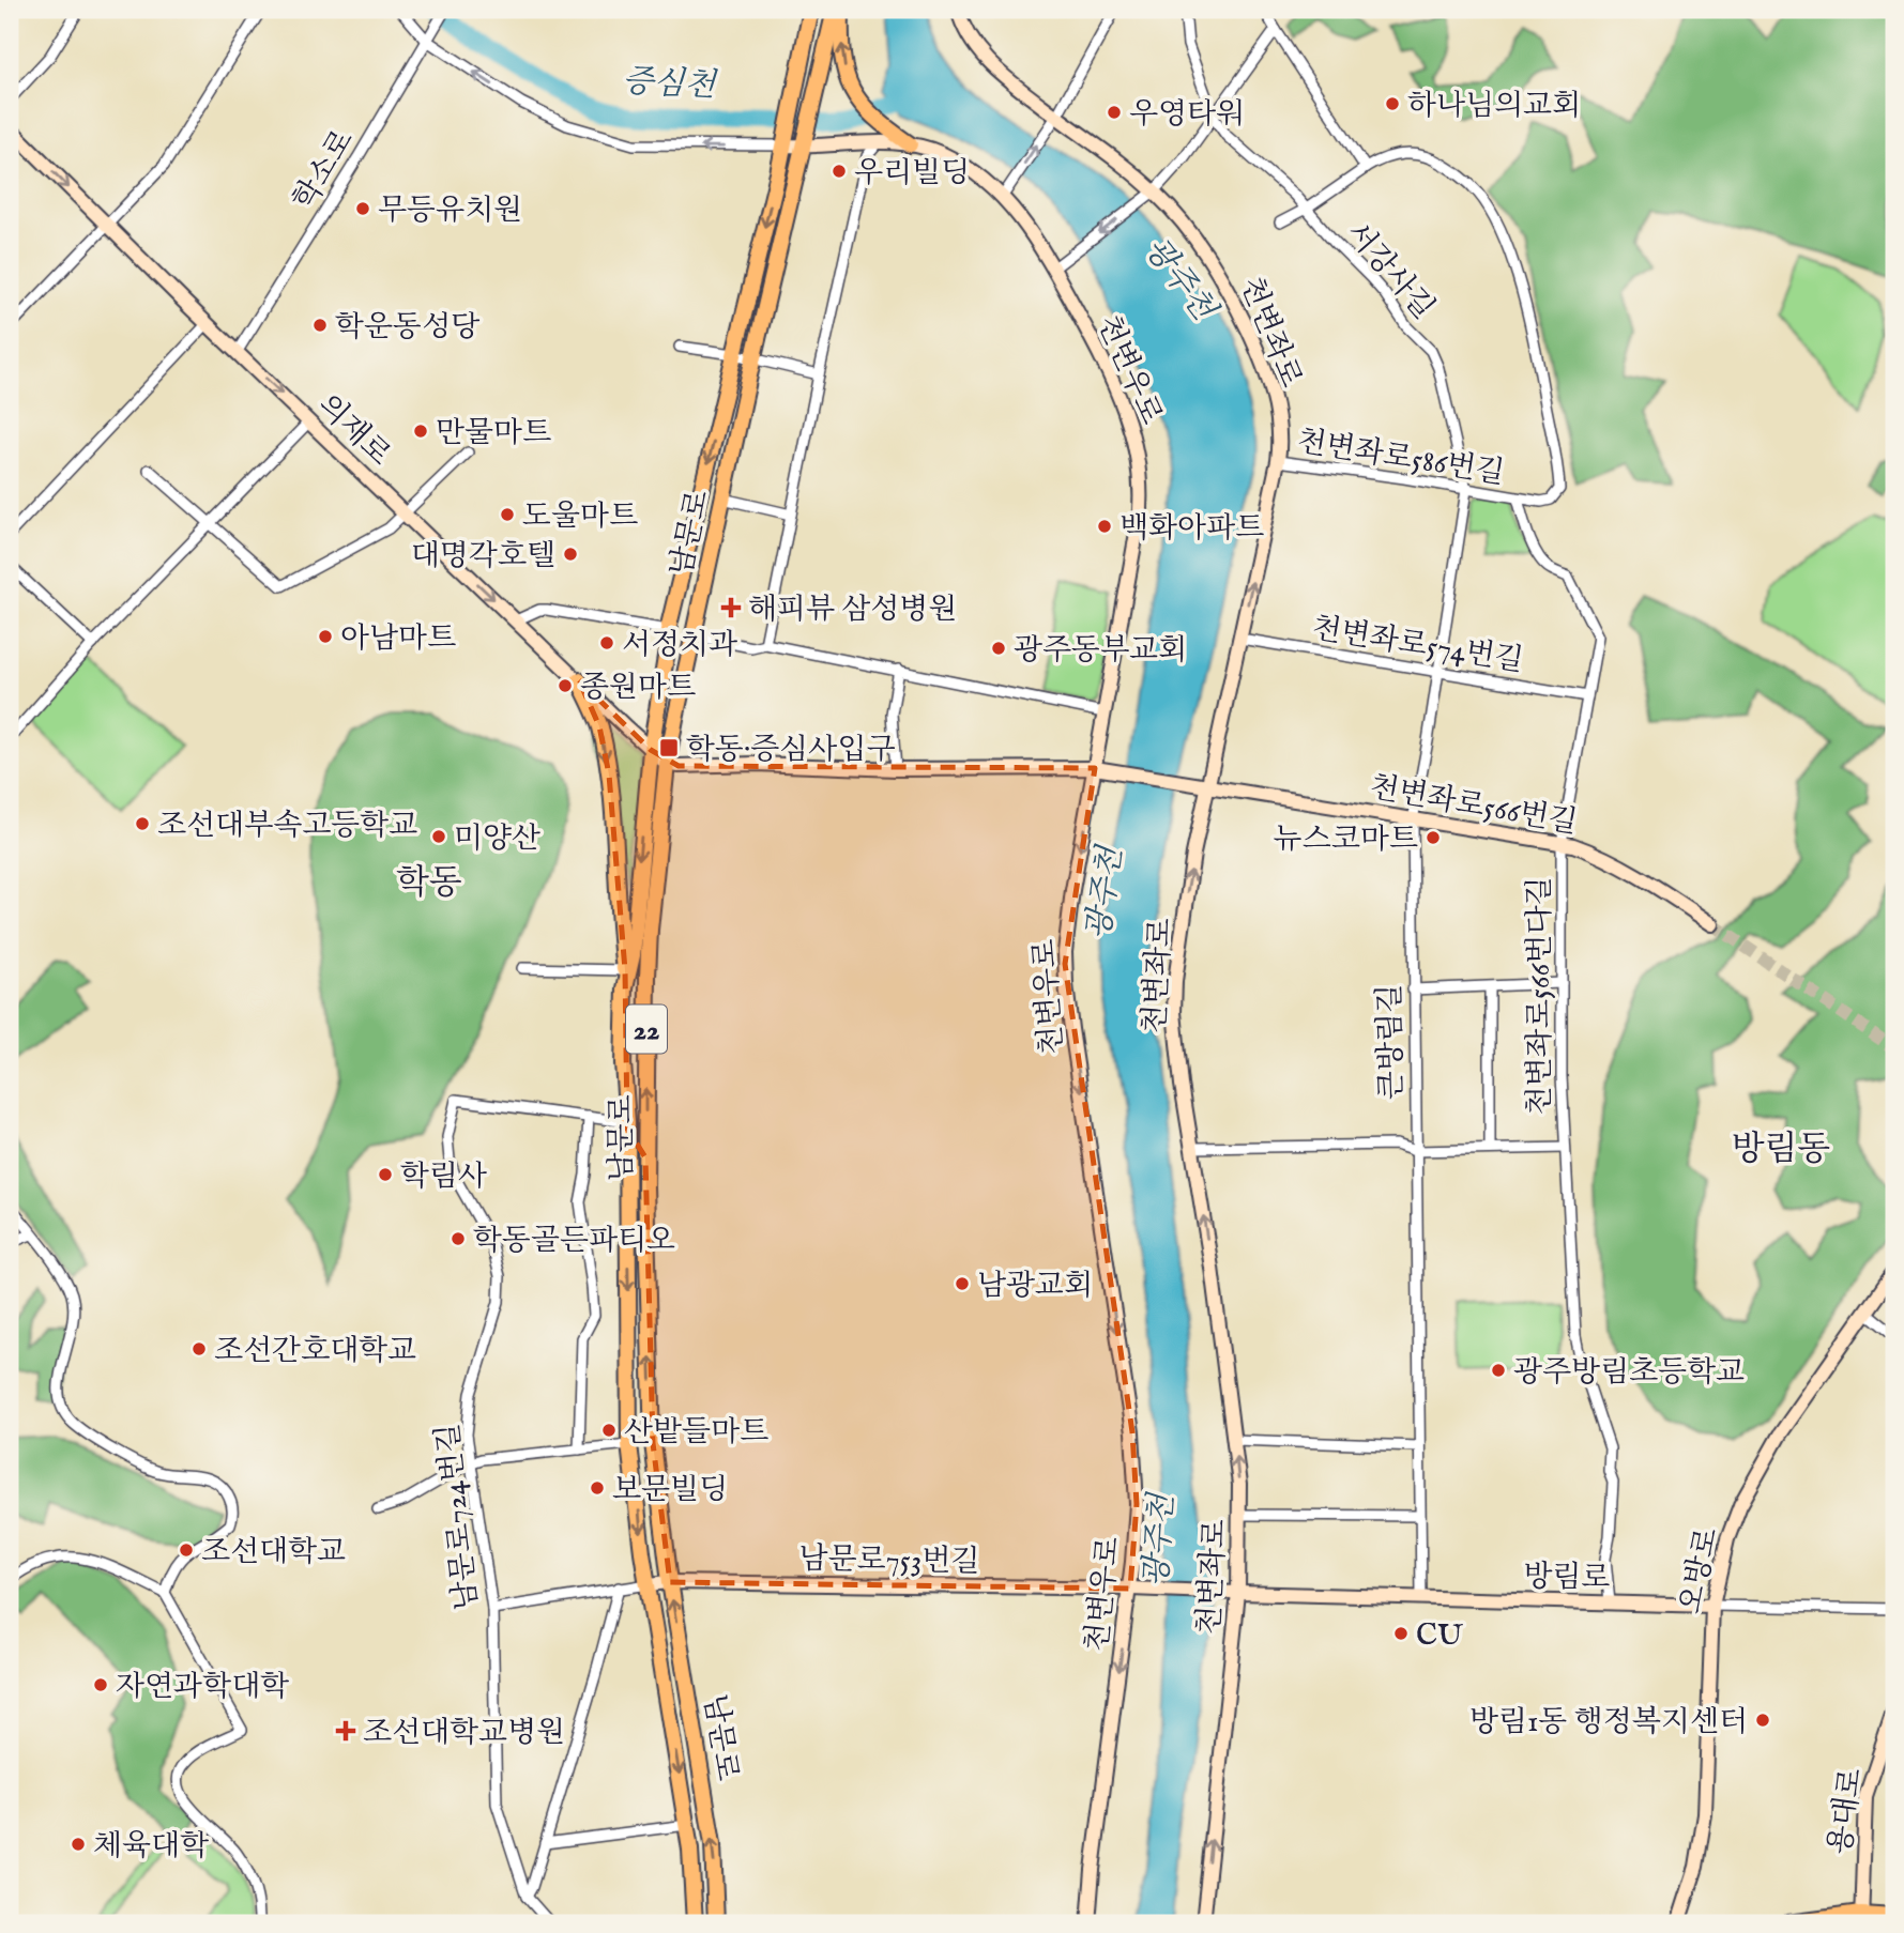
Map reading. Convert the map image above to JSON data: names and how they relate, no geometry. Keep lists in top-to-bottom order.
{
  "streets": {
    "main road": ["남문로", "22"],
    "street": [
      "학소로",
      "서강사길",
      "천변좌로",
      "천변우로",
      "의재로",
      "천변좌로586번길",
      "천변좌로574번길",
      "천변좌로566번길",
      "천변좌로566번다길",
      "큰방림길",
      "남문로724번길",
      "남문로753번길",
      "오방로",
      "방림로",
      "용대로"
    ]
  },
  "crossings": [
    ["학소로", "의재로"],
    ["서강사길", "천변좌로586번길"],
    ["서강사길", "큰방림길"],
    ["천변좌로", "천변좌로586번길"],
    ["천변좌로", "천변좌로574번길"],
    ["천변좌로", "천변좌로566번길"],
    ["천변좌로", "남문로753번길"],
    ["천변좌로", "방림로"],
    ["천변우로", "남문로"],
    ["천변우로", "천변좌로566번길"],
    ["천변우로", "22"],
    ["천변우로", "남문로753번길"],
    ["의재로", "남문로"],
    ["의재로", "천변좌로566번길"],
    ["천변좌로586번길", "천변좌로566번다길"],
    ["천변좌로586번길", "큰방림길"],
    ["남문로", "천변좌로566번길"],
    ["남문로", "22"],
    ["남문로", "남문로724번길"],
    ["남문로", "남문로753번길"],
    ["천변좌로574번길", "천변좌로566번다길"],
    ["천변좌로574번길", "큰방림길"],
    ["천변좌로566번길", "천변좌로566번다길"],
    ["천변좌로566번길", "큰방림길"],
    ["천변좌로566번다길", "방림로"],
    ["큰방림길", "방림로"],
    ["남문로753번길", "방림로"],
    ["오방로", "방림로"]
  ],
  "one_way": ["천변좌로", "천변우로", "의재로"],
  "districts": ["학동", "방림동"],
  "water": ["증심천", "광주천"],
  "places": {
    "other": [
      "하나님의교회",
      "우영타워",
      "우리빌딩",
      "무등유치원",
      "학운동성당",
      "만물마트",
      "도울마트",
      "백화아파트",
      "대명각호텔",
      "아남마트",
      "서정치과",
      "광주동부교회",
      "종원마트",
      "조선대부속고등학교",
      "미양산",
      "뉴스코마트",
      "학림사",
      "학동골든파티오",
      "남광교회",
      "조선간호대학교",
      "광주방림초등학교",
      "산밭들마트",
      "보문빌딩",
      "조선대학교",
      "CU",
      "자연과학대학",
      "방림1동 행정복지센터",
      "체육대학"
    ],
    "health": ["해피뷰 삼성병원", "조선대학교병원"],
    "transit": ["학동·증심사입구"]
  }
}
